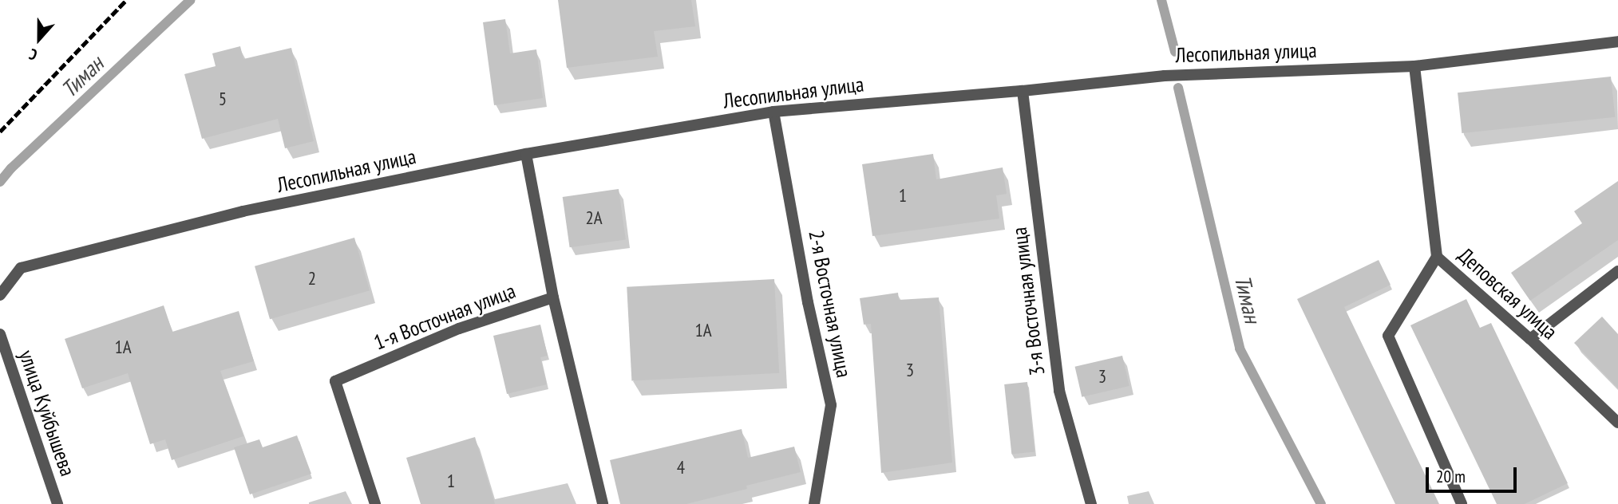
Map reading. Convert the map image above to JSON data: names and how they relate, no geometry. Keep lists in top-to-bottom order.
{
  "streets": {
    "street": [
      "Лесопильная улица",
      "Деповская улица",
      "3-я Восточная улица",
      "2-я Восточная улица",
      "1-я Восточная улица",
      "улица Куйбышева"
    ]
  },
  "crossings": [
    ["Лесопильная улица", "Деповская улица"],
    ["Лесопильная улица", "3-я Восточная улица"],
    ["Лесопильная улица", "2-я Восточная улица"]
  ],
  "water": ["Тиман"],
  "house_numbers": [
    "5",
    "1",
    "2А",
    "2",
    "1А",
    "1А",
    "3",
    "3",
    "4",
    "1"
  ],
  "scale_bar": "20 m",
  "north": "bottom"
}
